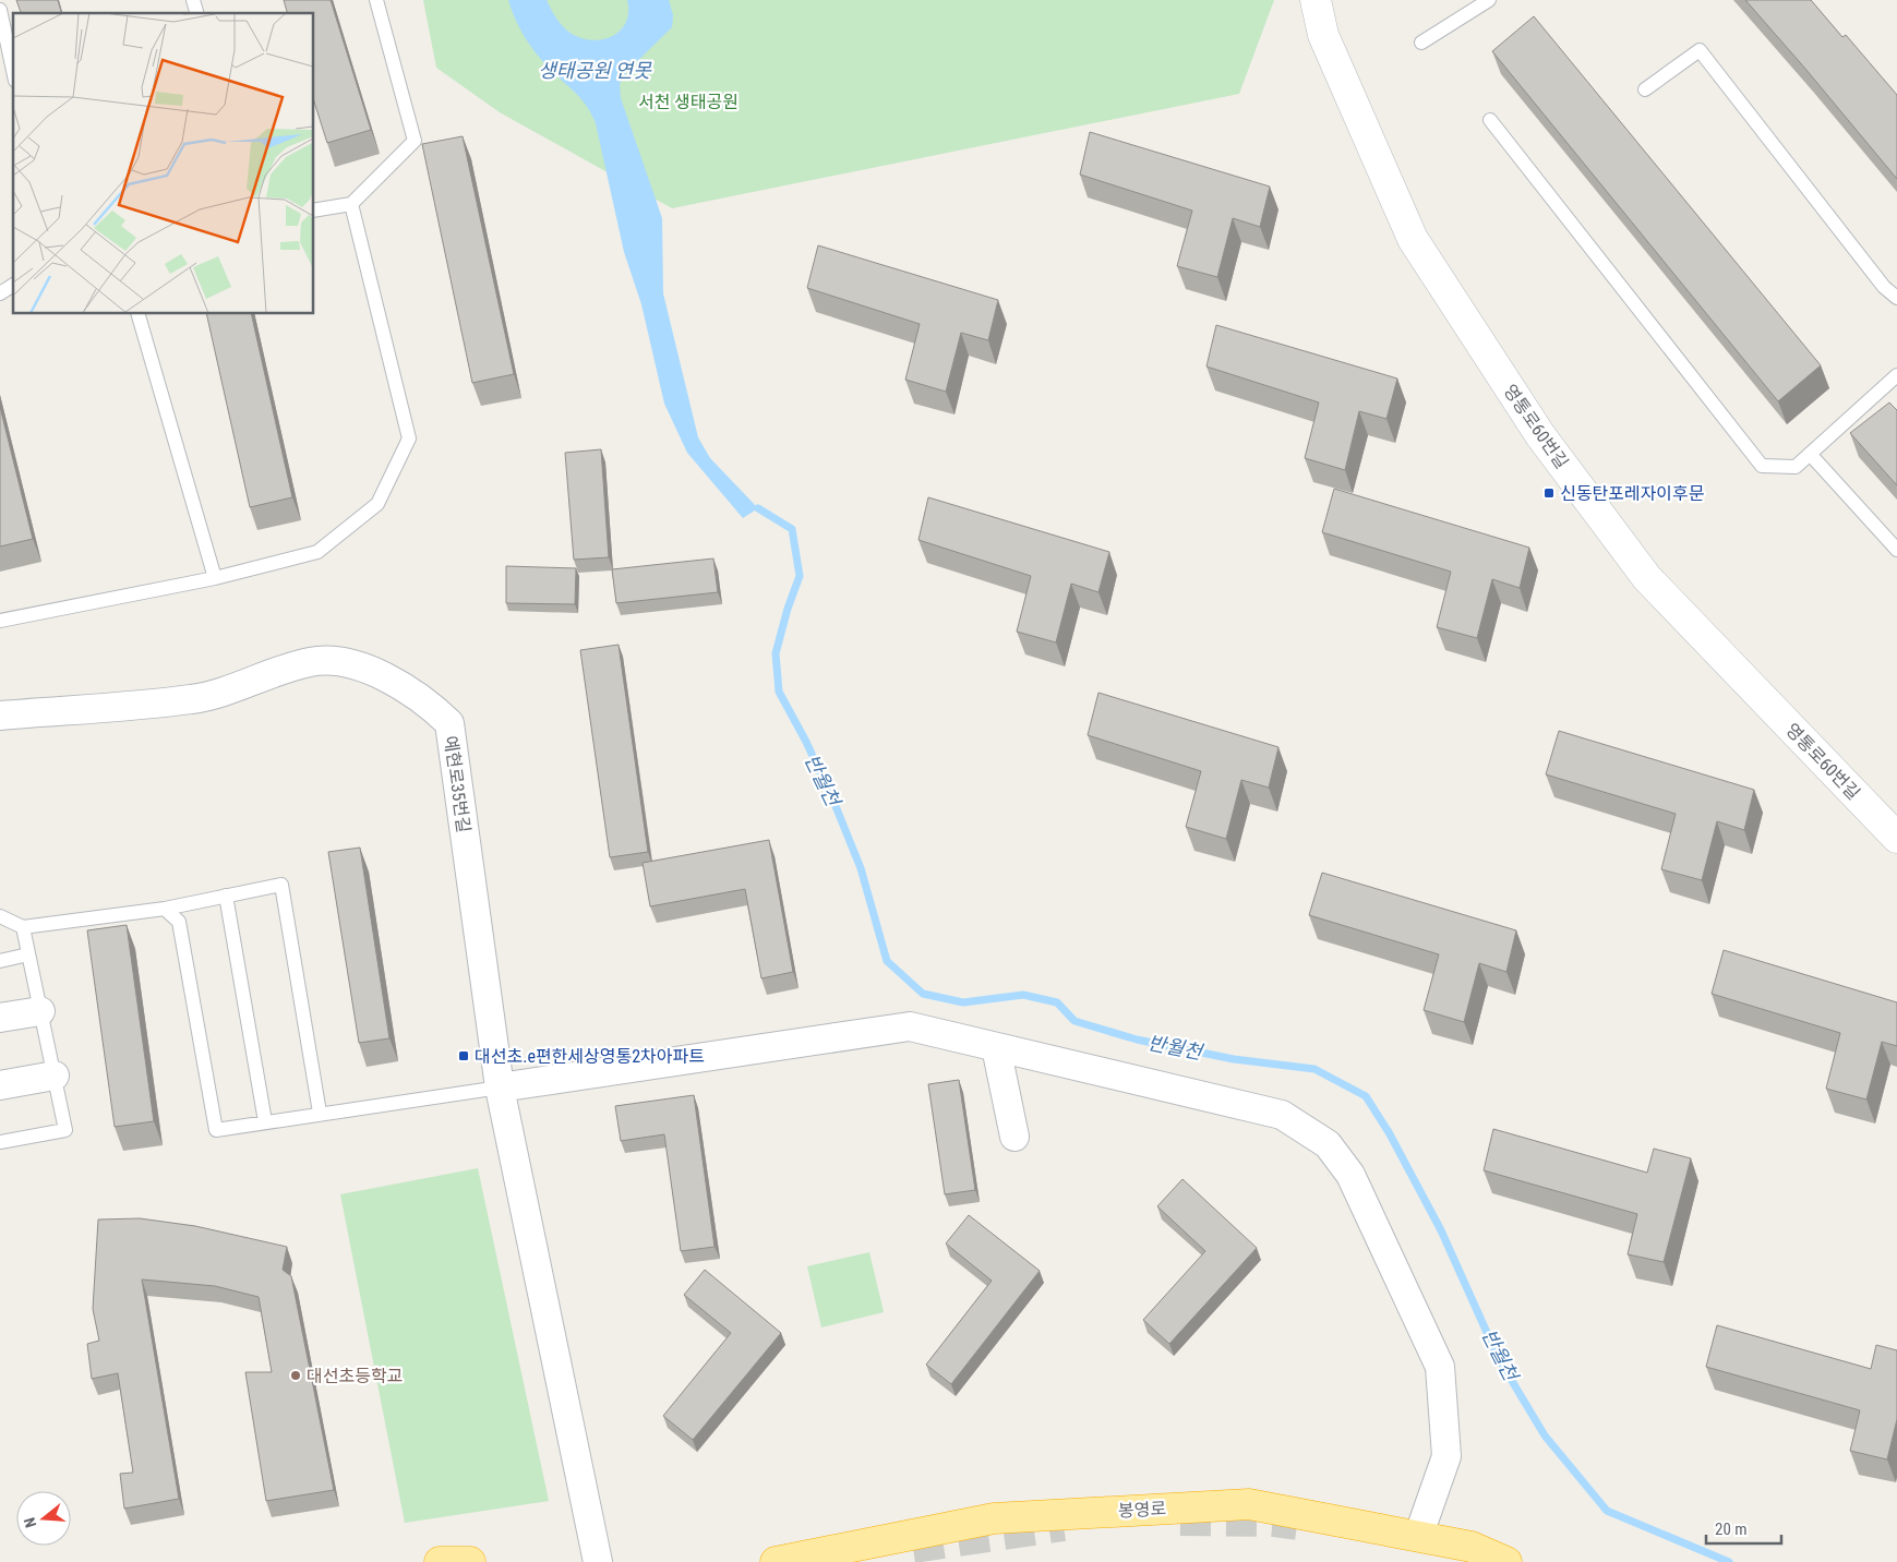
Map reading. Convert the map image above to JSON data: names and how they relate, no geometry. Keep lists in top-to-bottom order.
{
  "streets": {
    "highway": ["봉영로"],
    "street": ["영통로60번길", "예현로35번길"]
  },
  "water": ["생태공원 연못", "반월천"],
  "parks": ["서천 생태공원"],
  "places": {
    "transit": ["신동탄포레자이후문", "대선초.e편한세상영통2차아파트"],
    "other": ["대선초등학교"]
  },
  "scale_bar": "20 m",
  "north": "left"
}
